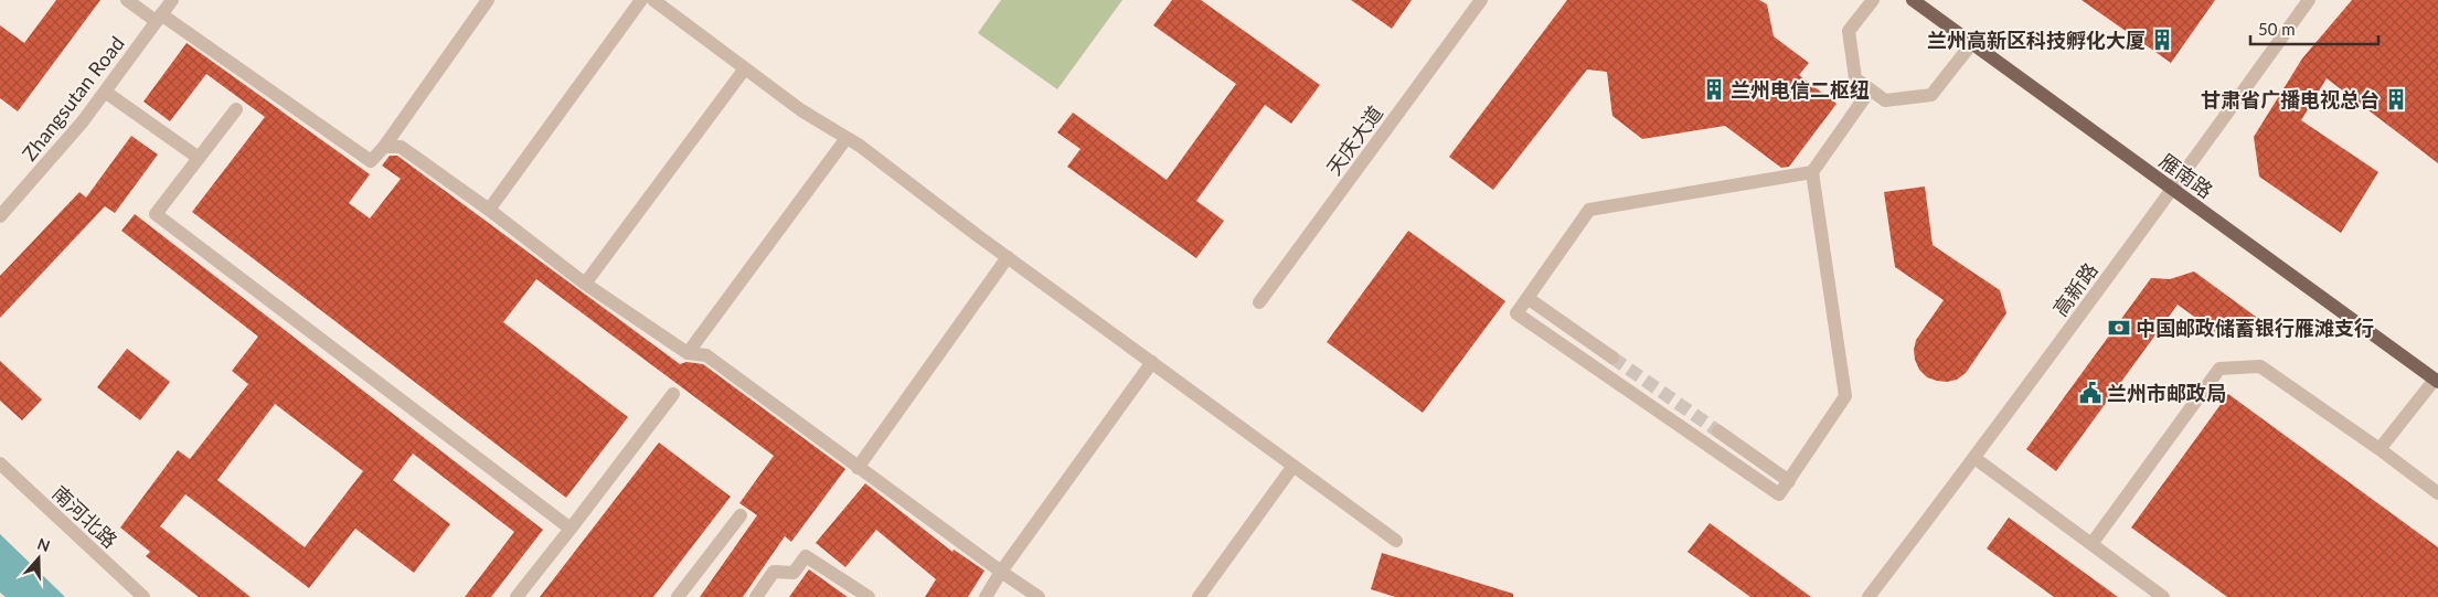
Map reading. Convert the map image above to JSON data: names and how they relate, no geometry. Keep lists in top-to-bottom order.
{
  "streets": {
    "main road": ["雁南路"],
    "street": [
      "Zhangsutan Road",
      "天庆大道",
      "高新路",
      "南河北路"
    ]
  },
  "crossings": [
    ["雁南路", "高新路"]
  ],
  "places": {
    "building": ["兰州高新区科技孵化大厦", "兰州电信二枢纽", "甘肃省广播电视总台"],
    "bank": ["中国邮政储蓄银行雁滩支行"],
    "public building": ["兰州市邮政局"]
  },
  "scale_bar": "50 m",
  "north": "top"
}
